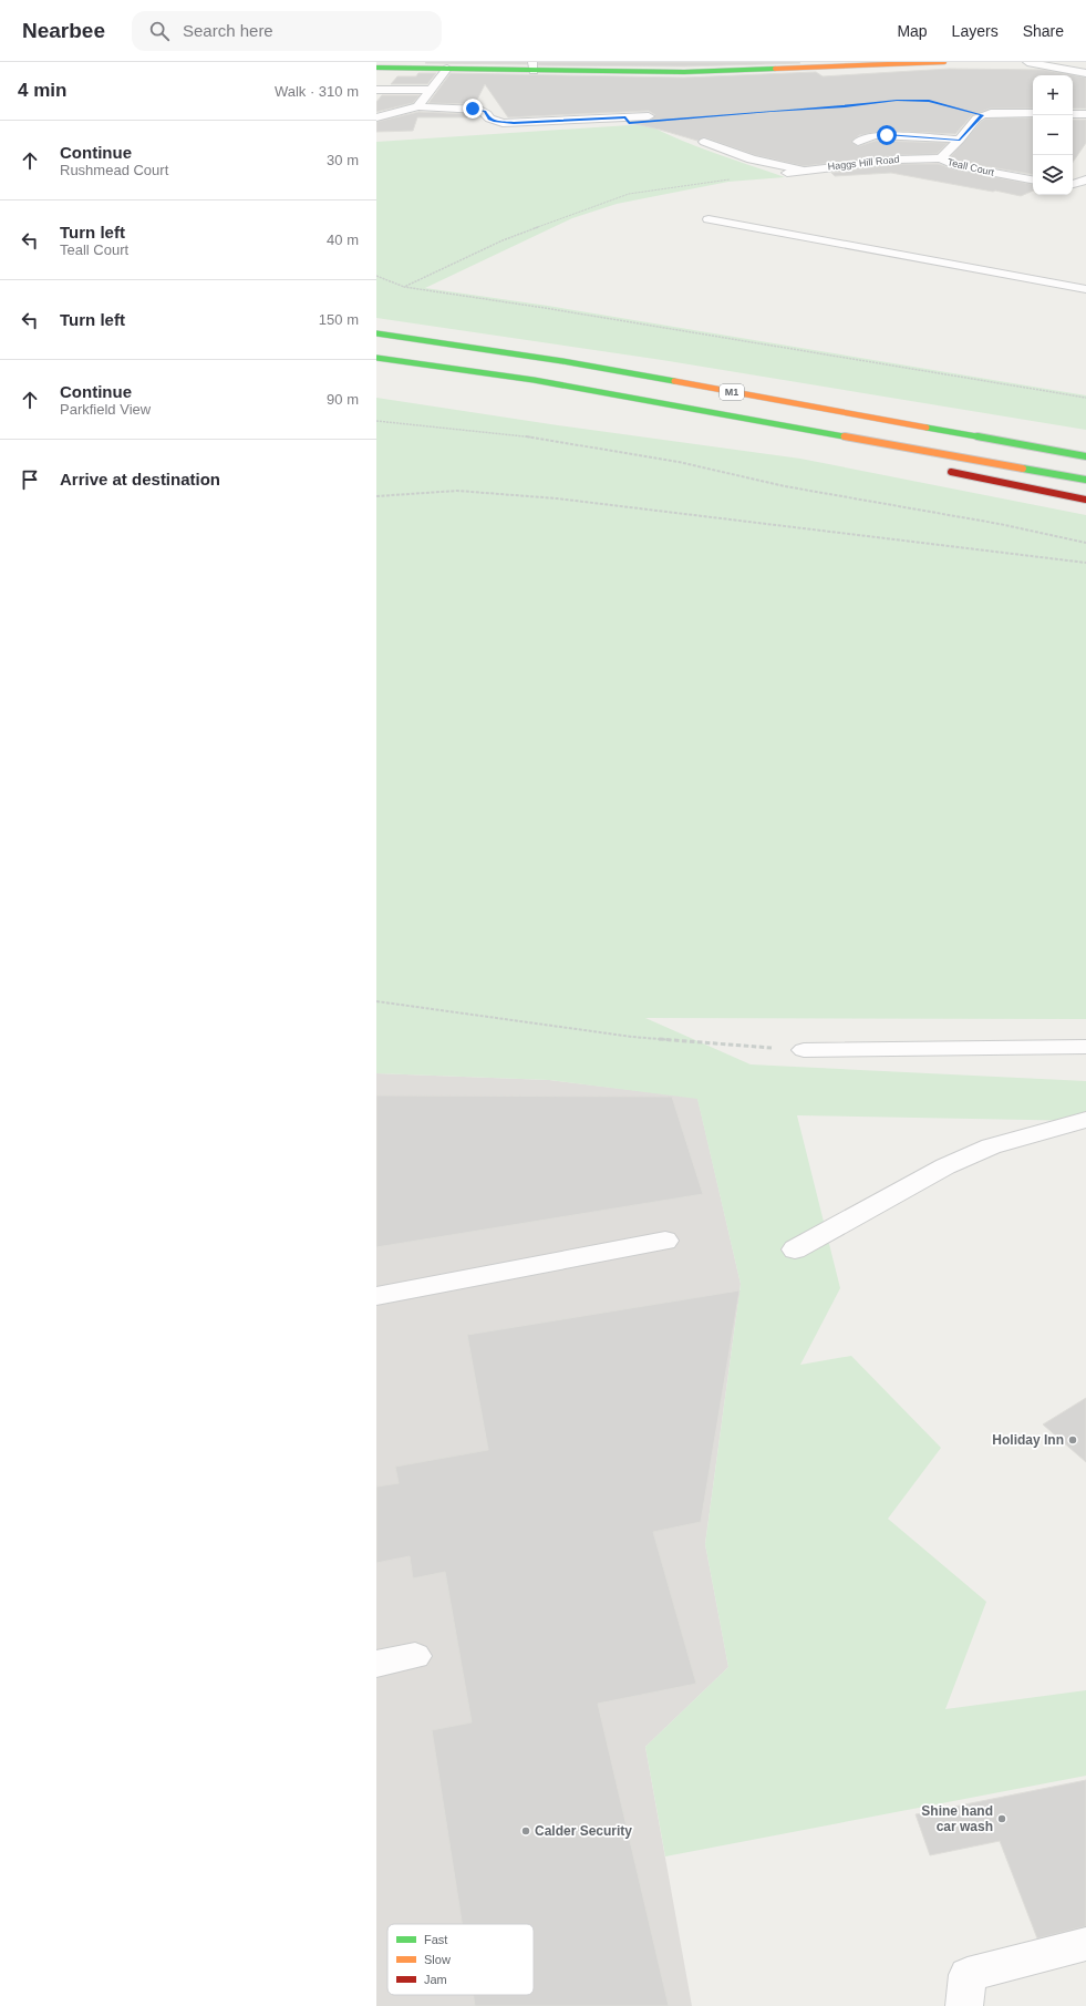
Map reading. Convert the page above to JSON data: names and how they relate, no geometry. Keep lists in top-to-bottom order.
{
  "streets": {
    "main road": ["M1"],
    "street": ["Haggs Hill Road", "Teall Court"]
  },
  "crossings": [
    ["Haggs Hill Road", "Teall Court"]
  ],
  "places": ["Holiday Inn", "Shine hand car wash", "Calder Security"],
  "legend": ["Fast", "Slow", "Jam"],
  "page": {
    "header": "Nearbee",
    "search": "Search here",
    "nav": ["Map", "Layers", "Share"],
    "heading": ["4 min", "Walk · 310 m"],
    "map_buttons": ["+", "−"],
    "list": [
      ["Continue", "Rushmead Court", "30 m"],
      ["Turn left", "Teall Court", "40 m"],
      ["Turn left", "150 m"],
      ["Continue", "Parkfield View", "90 m"],
      "Arrive at destination"
    ]
  }
}
